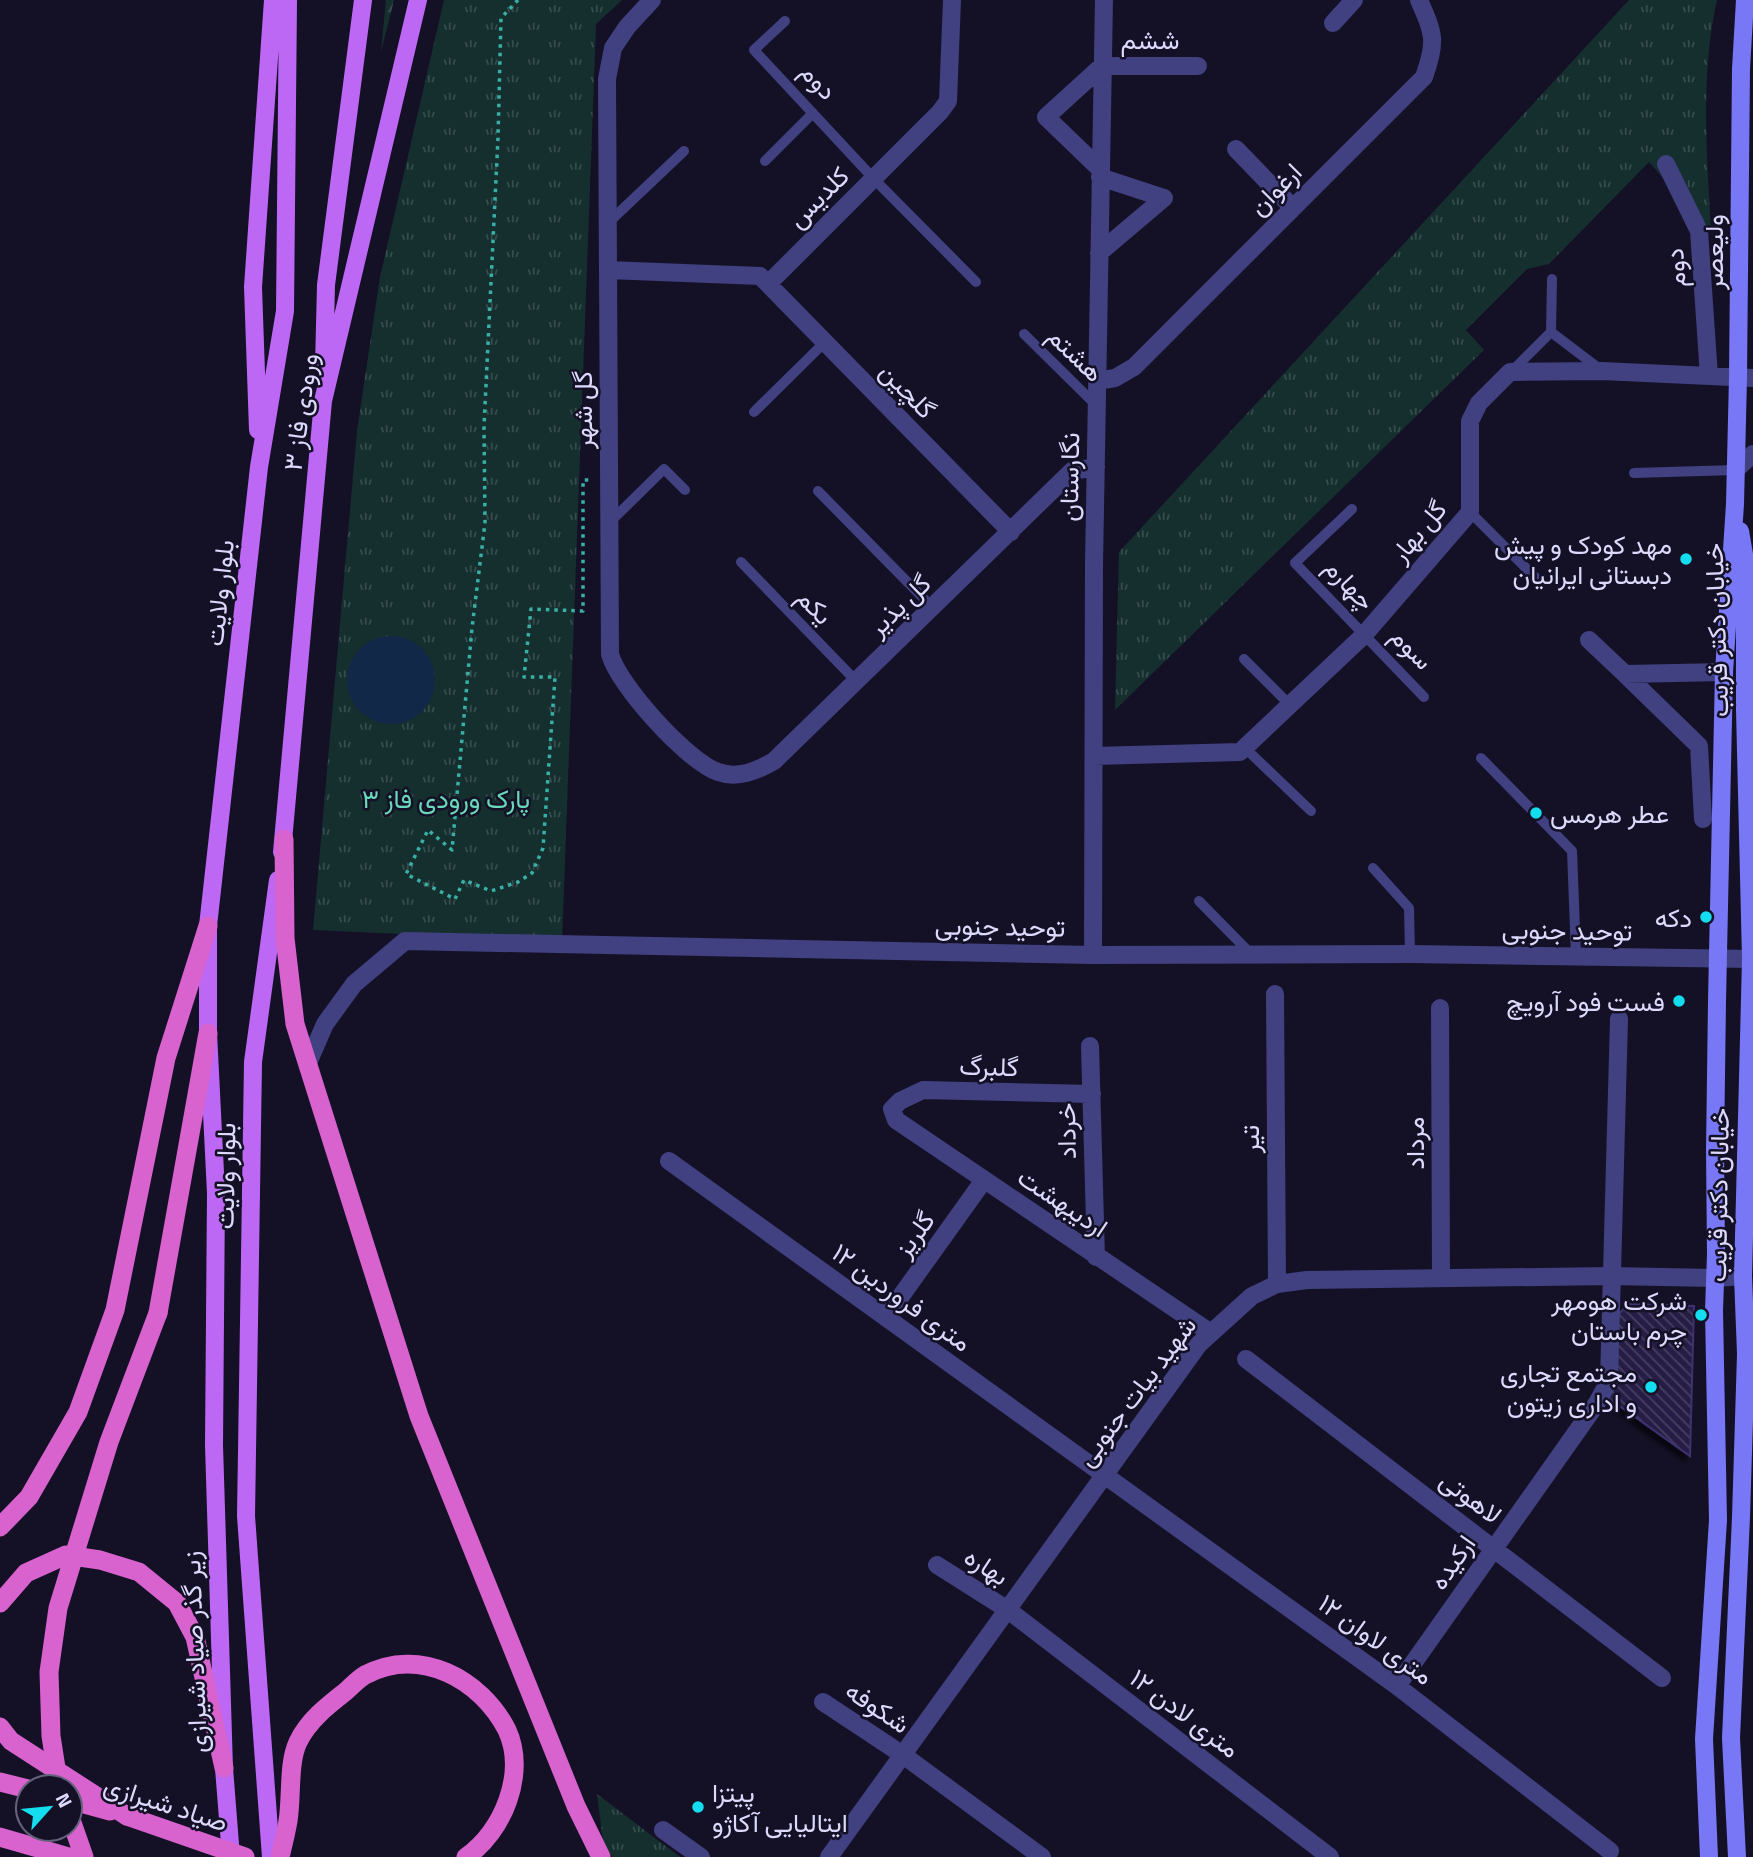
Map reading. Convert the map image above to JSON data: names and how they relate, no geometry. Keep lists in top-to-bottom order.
{
  "streets": {
    "highway": ["صیاد شیرازی"],
    "main road": [
      "ولیعصر",
      "ورودی فاز ۳",
      "بلوار ولایت",
      "خیابان دکتر قریب",
      "زیر گذر صیاد شیرازی"
    ],
    "street": [
      "ششم",
      "دوم",
      "ارغوان",
      "کلدیس",
      "گلچین",
      "گل شهر",
      "نگارستان",
      "گل بهار",
      "گل پذیر",
      "توحید جنوبی",
      "گلبرگ",
      "خرداد",
      "تیر",
      "مرداد",
      "اردیبهشت",
      "گلریز",
      "۱۲ متری فروردین",
      "شهید بیات جنوبی",
      "لاهوتی",
      "ارکیده",
      "بهاره",
      "۱۲ متری لاوان",
      "شکوفه",
      "۱۲ متری لادن"
    ],
    "lane": [
      "هشتم",
      "چهارم",
      "یکم",
      "سوم"
    ]
  },
  "crossings": [
    ["ششم", "نگارستان"],
    ["دوم", "کلدیس"],
    ["ارغوان", "نگارستان"],
    ["کلدیس", "گلچین"],
    ["ولیعصر", "خیابان دکتر قریب"],
    ["هشتم", "نگارستان"],
    ["گلچین", "گل پذیر"],
    ["گل شهر", "گل پذیر"],
    ["ورودی فاز ۳", "بلوار ولایت"],
    ["نگارستان", "گل پذیر"],
    ["نگارستان", "توحید جنوبی"],
    ["گل بهار", "چهارم"],
    ["گل بهار", "سوم"],
    ["چهارم", "سوم"],
    ["بلوار ولایت", "زیر گذر صیاد شیرازی"],
    ["گل پذیر", "یکم"],
    ["خیابان دکتر قریب", "توحید جنوبی"],
    ["خیابان دکتر قریب", "شهید بیات جنوبی"],
    ["گلبرگ", "خرداد"],
    ["گلبرگ", "اردیبهشت"],
    ["خرداد", "اردیبهشت"],
    ["تیر", "شهید بیات جنوبی"],
    ["مرداد", "شهید بیات جنوبی"],
    ["اردیبهشت", "گلریز"],
    ["اردیبهشت", "شهید بیات جنوبی"],
    ["گلریز", "۱۲ متری فروردین"],
    ["۱۲ متری فروردین", "شهید بیات جنوبی"],
    ["۱۲ متری فروردین", "۱۲ متری لاوان"],
    ["شهید بیات جنوبی", "ارکیده"],
    ["شهید بیات جنوبی", "بهاره"],
    ["شهید بیات جنوبی", "۱۲ متری لاوان"],
    ["شهید بیات جنوبی", "شکوفه"],
    ["شهید بیات جنوبی", "۱۲ متری لادن"],
    ["لاهوتی", "ارکیده"],
    ["ارکیده", "۱۲ متری لاوان"],
    ["بهاره", "۱۲ متری لادن"]
  ],
  "parks": ["پارک ورودی فاز ۳"],
  "places": [
    "مهد کودک و پیش دبستانی ایرانیان",
    "عطر هرمس",
    "دکه",
    "فست فود آرویچ",
    "شرکت هومهر چرم باستان",
    "مجتمع تجاری و اداری زیتون",
    "پیتزا ایتالیایی آکاژو"
  ],
  "north": "top right"
}
